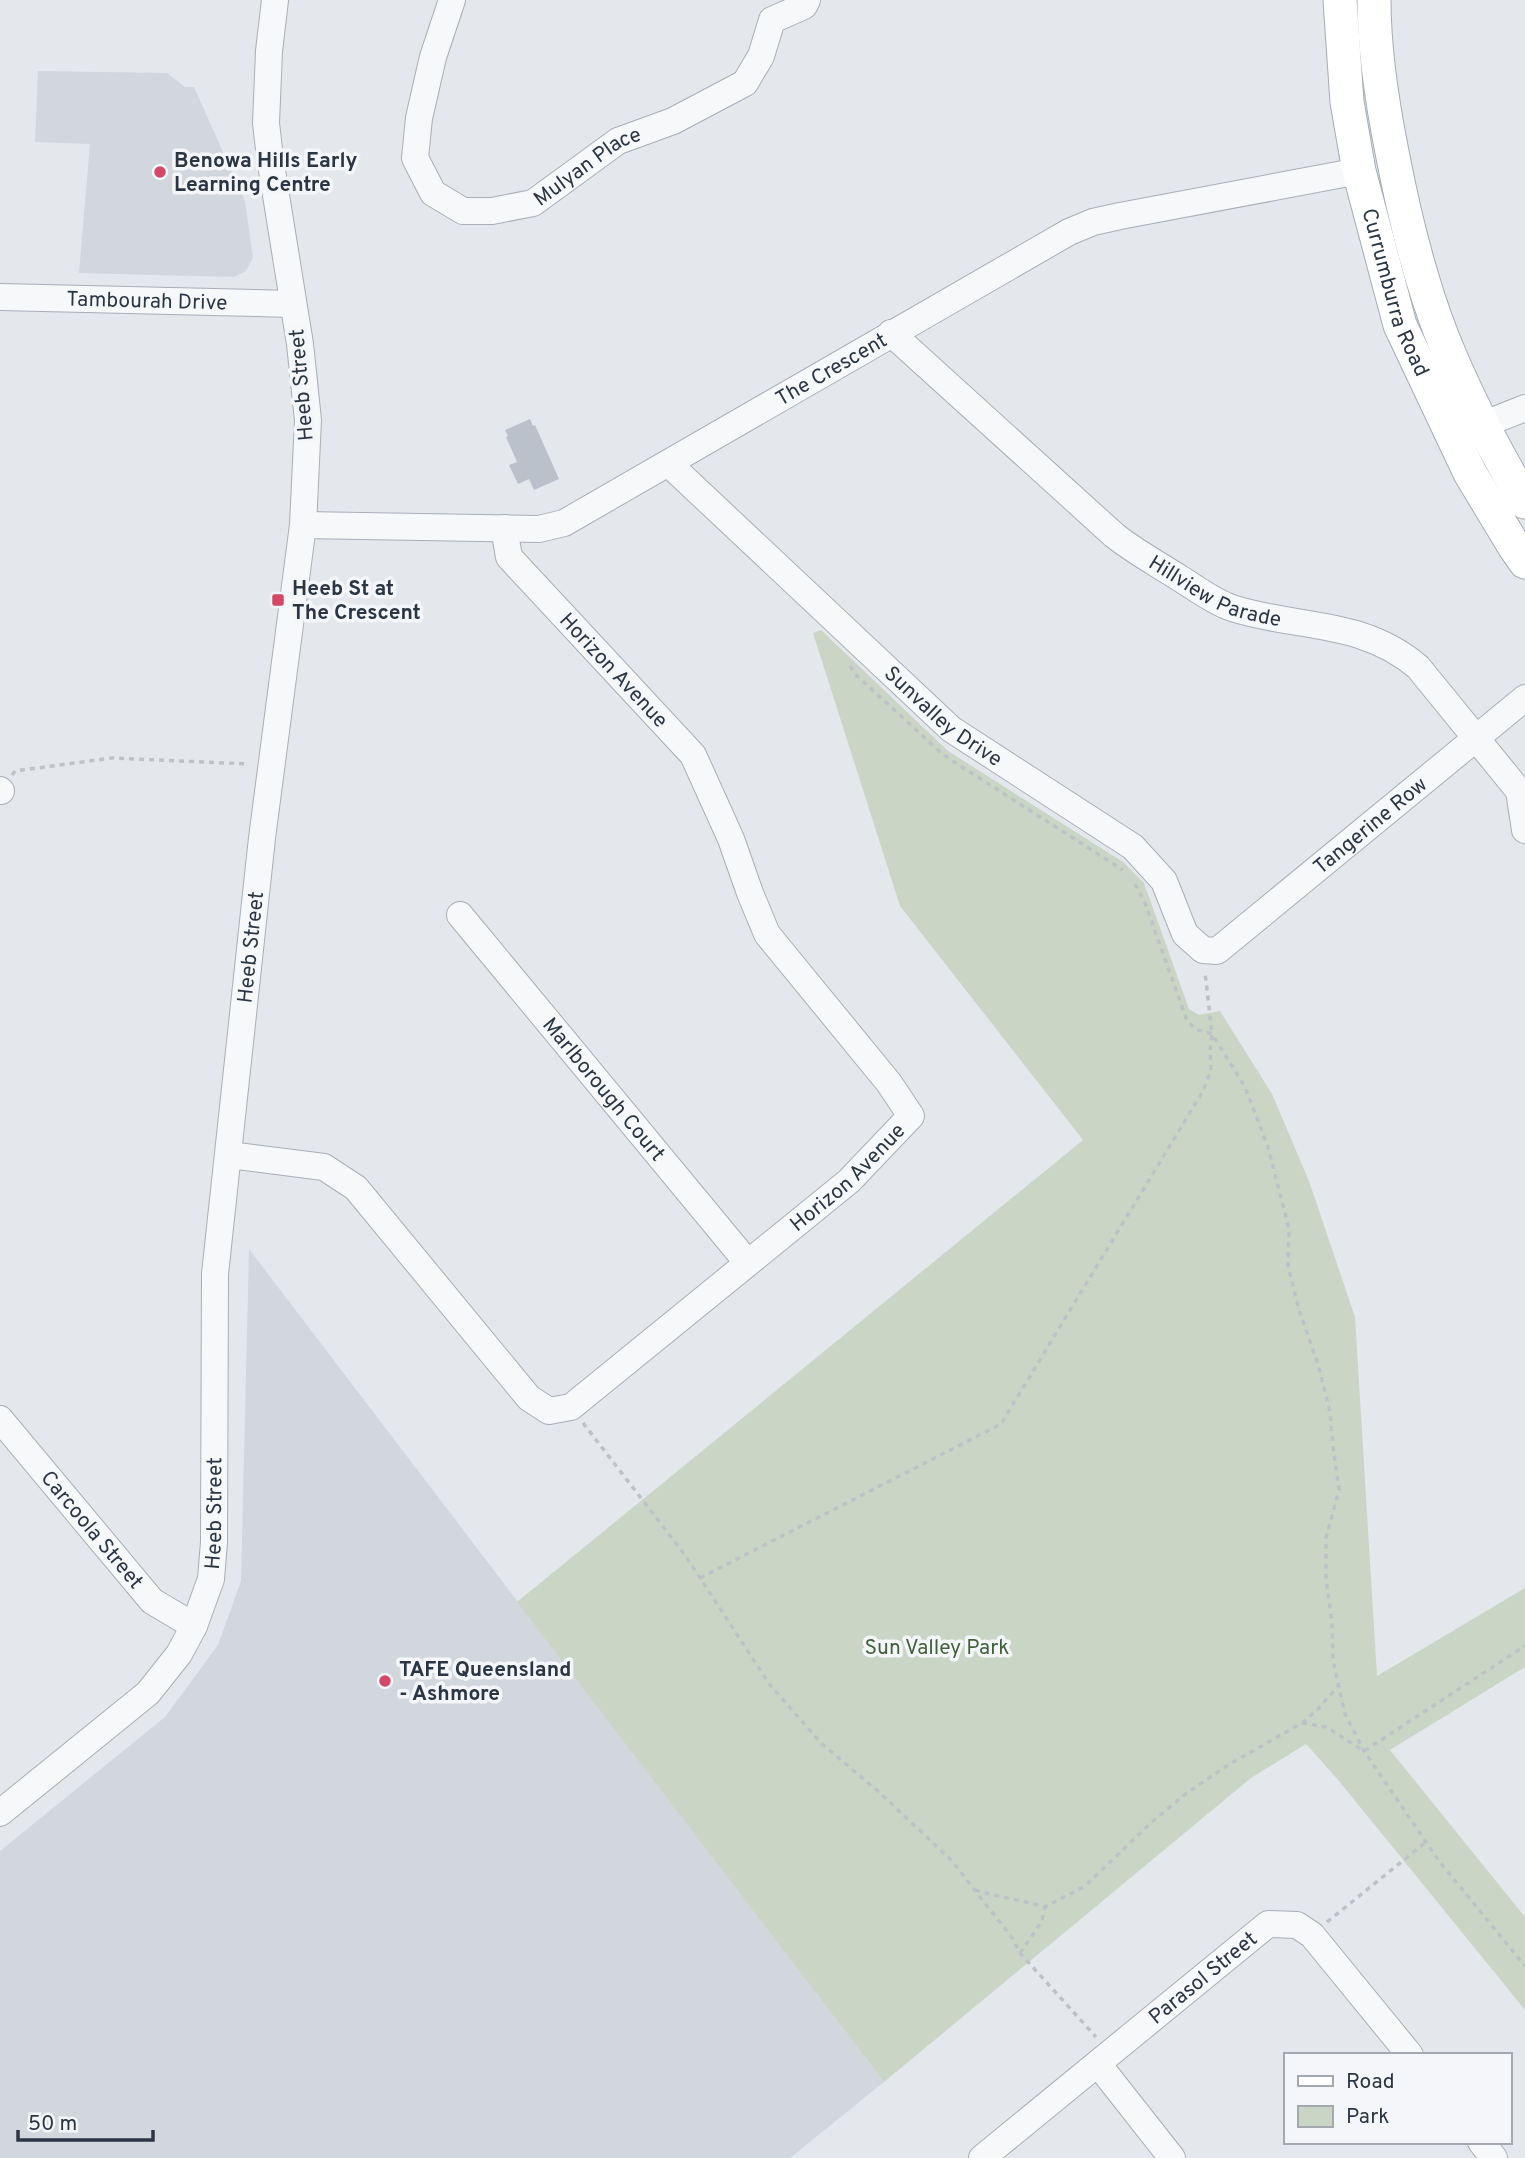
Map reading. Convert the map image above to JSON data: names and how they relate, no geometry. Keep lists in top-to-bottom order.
{
  "streets": {
    "main road": ["Currumburra Road"],
    "street": [
      "Mulyan Place",
      "Tambourah Drive",
      "The Crescent",
      "Heeb Street",
      "Hillview Parade",
      "Horizon Avenue",
      "Sunvalley Drive",
      "Tangerine Row",
      "Marlborough Court",
      "Carcoola Street",
      "Parasol Street"
    ]
  },
  "crossings": [
    ["Currumburra Road", "The Crescent"],
    ["Tambourah Drive", "Heeb Street"],
    ["The Crescent", "Heeb Street"],
    ["The Crescent", "Hillview Parade"],
    ["The Crescent", "Horizon Avenue"],
    ["The Crescent", "Sunvalley Drive"],
    ["Heeb Street", "Carcoola Street"],
    ["Hillview Parade", "Tangerine Row"],
    ["Horizon Avenue", "Marlborough Court"],
    ["Sunvalley Drive", "Tangerine Row"]
  ],
  "parks": ["Sun Valley Park"],
  "places": {
    "other": ["Benowa Hills Early Learning Centre", "TAFE Queensland - Ashmore"],
    "transit": ["Heeb St at The Crescent"]
  },
  "legend": ["Road", "Park"],
  "scale_bar": "50 m"
}
